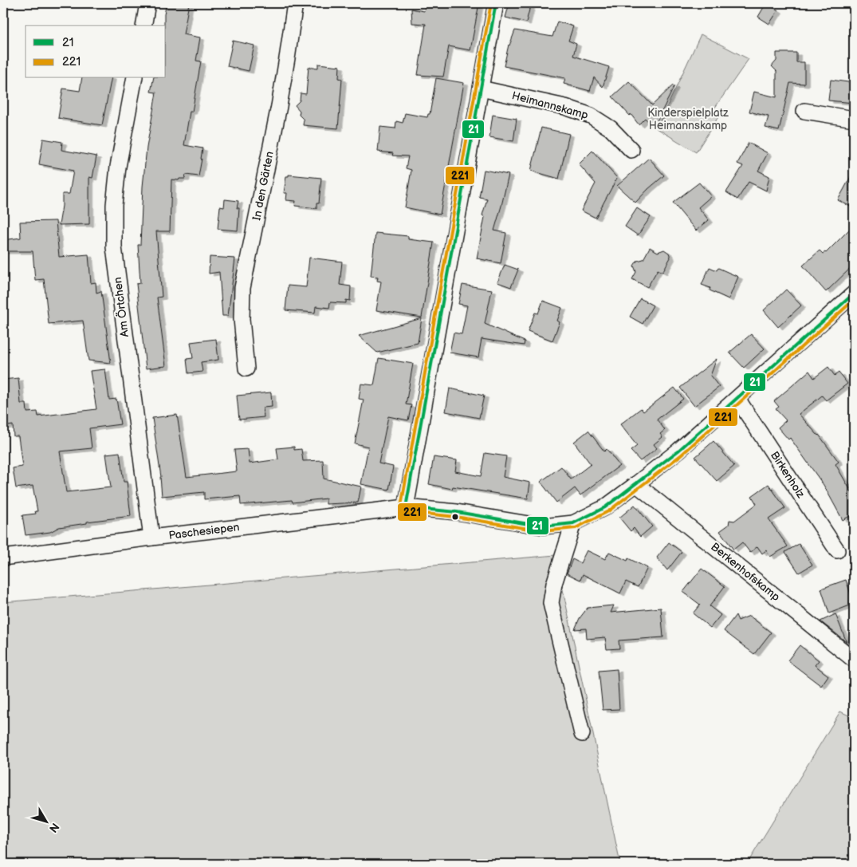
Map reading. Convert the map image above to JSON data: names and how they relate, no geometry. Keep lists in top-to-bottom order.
{
  "streets": {
    "street": [
      "Heimannskamp",
      "In den Gärten",
      "Am Örtchen",
      "Birkenholz",
      "Paschesiepen",
      "Berkenhofskamp"
    ]
  },
  "crossings": [
    ["Am Örtchen", "Paschesiepen"]
  ],
  "parks": ["Kinderspielplatz Heimannskamp"],
  "lines": ["transit line 21", "transit line 221"],
  "legend": ["21", "221"],
  "north": "bottom right"
}
